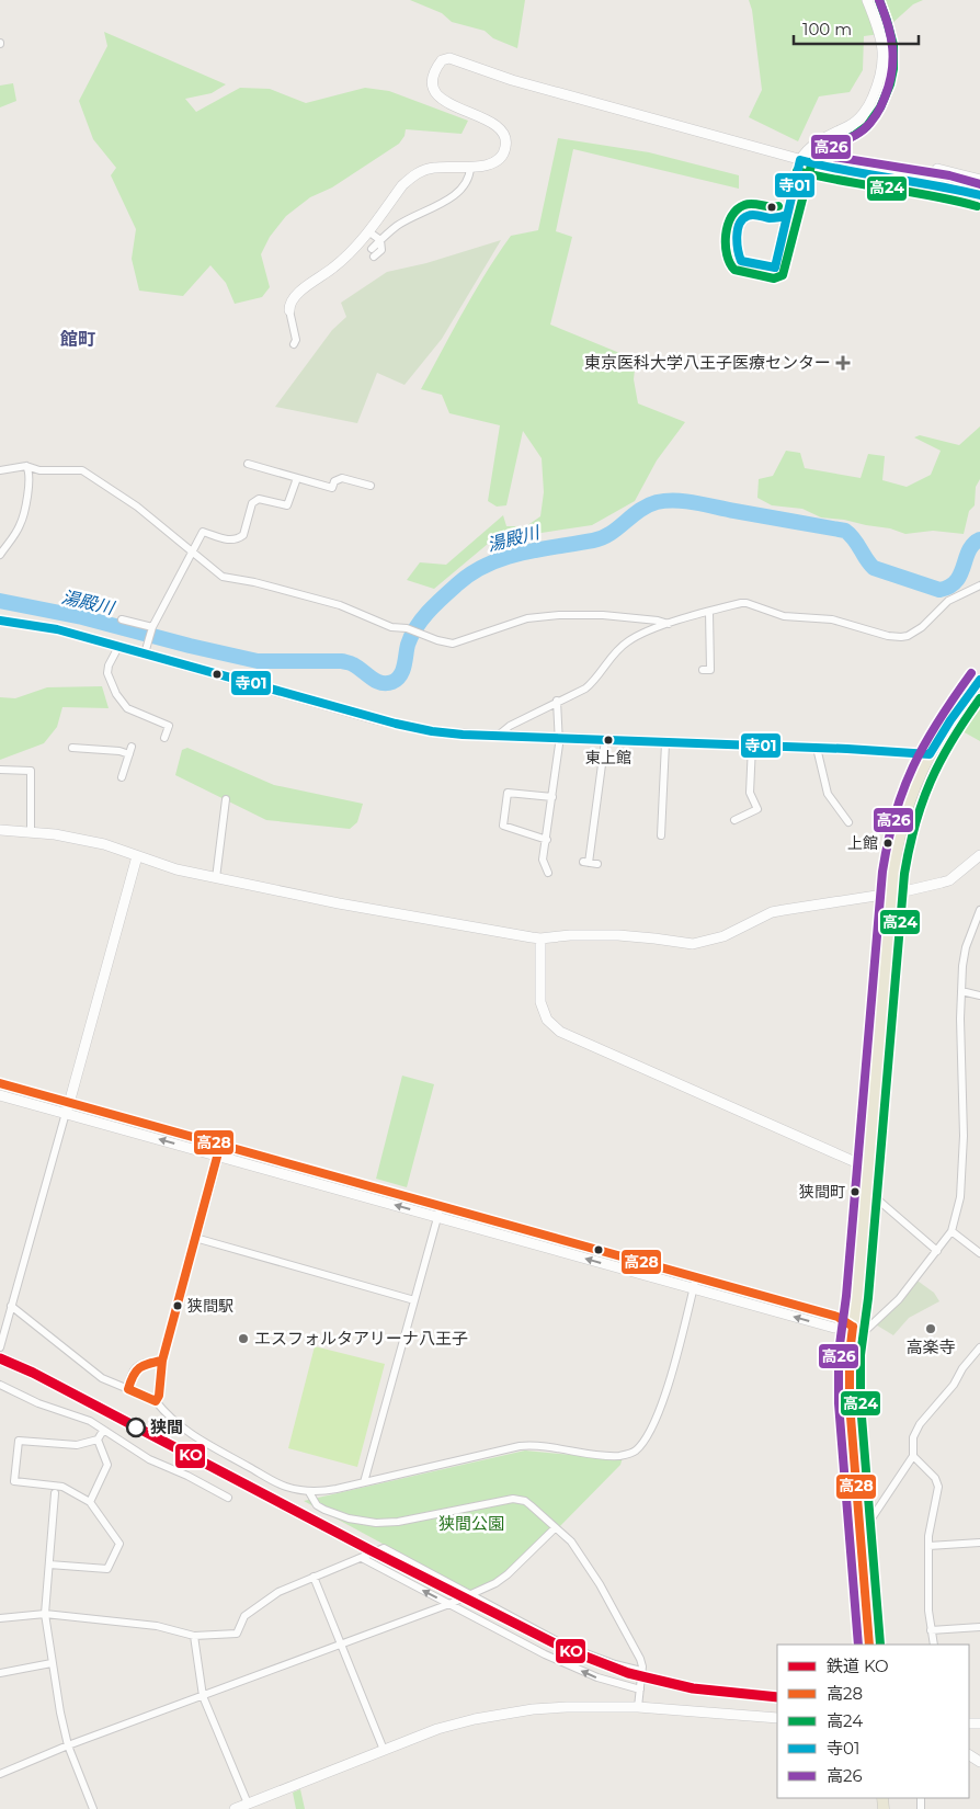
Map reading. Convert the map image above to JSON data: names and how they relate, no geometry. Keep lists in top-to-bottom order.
{
  "districts": ["館町"],
  "water": ["湯殿川"],
  "parks": ["狭間公園"],
  "places": {
    "health": ["東京医科大学八王子医療センター"],
    "other": [
      "東上館",
      "上館",
      "狭間町",
      "狭間駅",
      "高楽寺",
      "エスフォルタアリーナ八王子",
      "狭間"
    ]
  },
  "lines": [
    "transit line 高24",
    "transit line 高26",
    "transit line 寺01",
    "transit line 高28",
    "rail line KO"
  ],
  "legend": [
    "鉄道 KO",
    "高28",
    "高24",
    "寺01",
    "高26"
  ],
  "scale_bar": "100 m"
}
